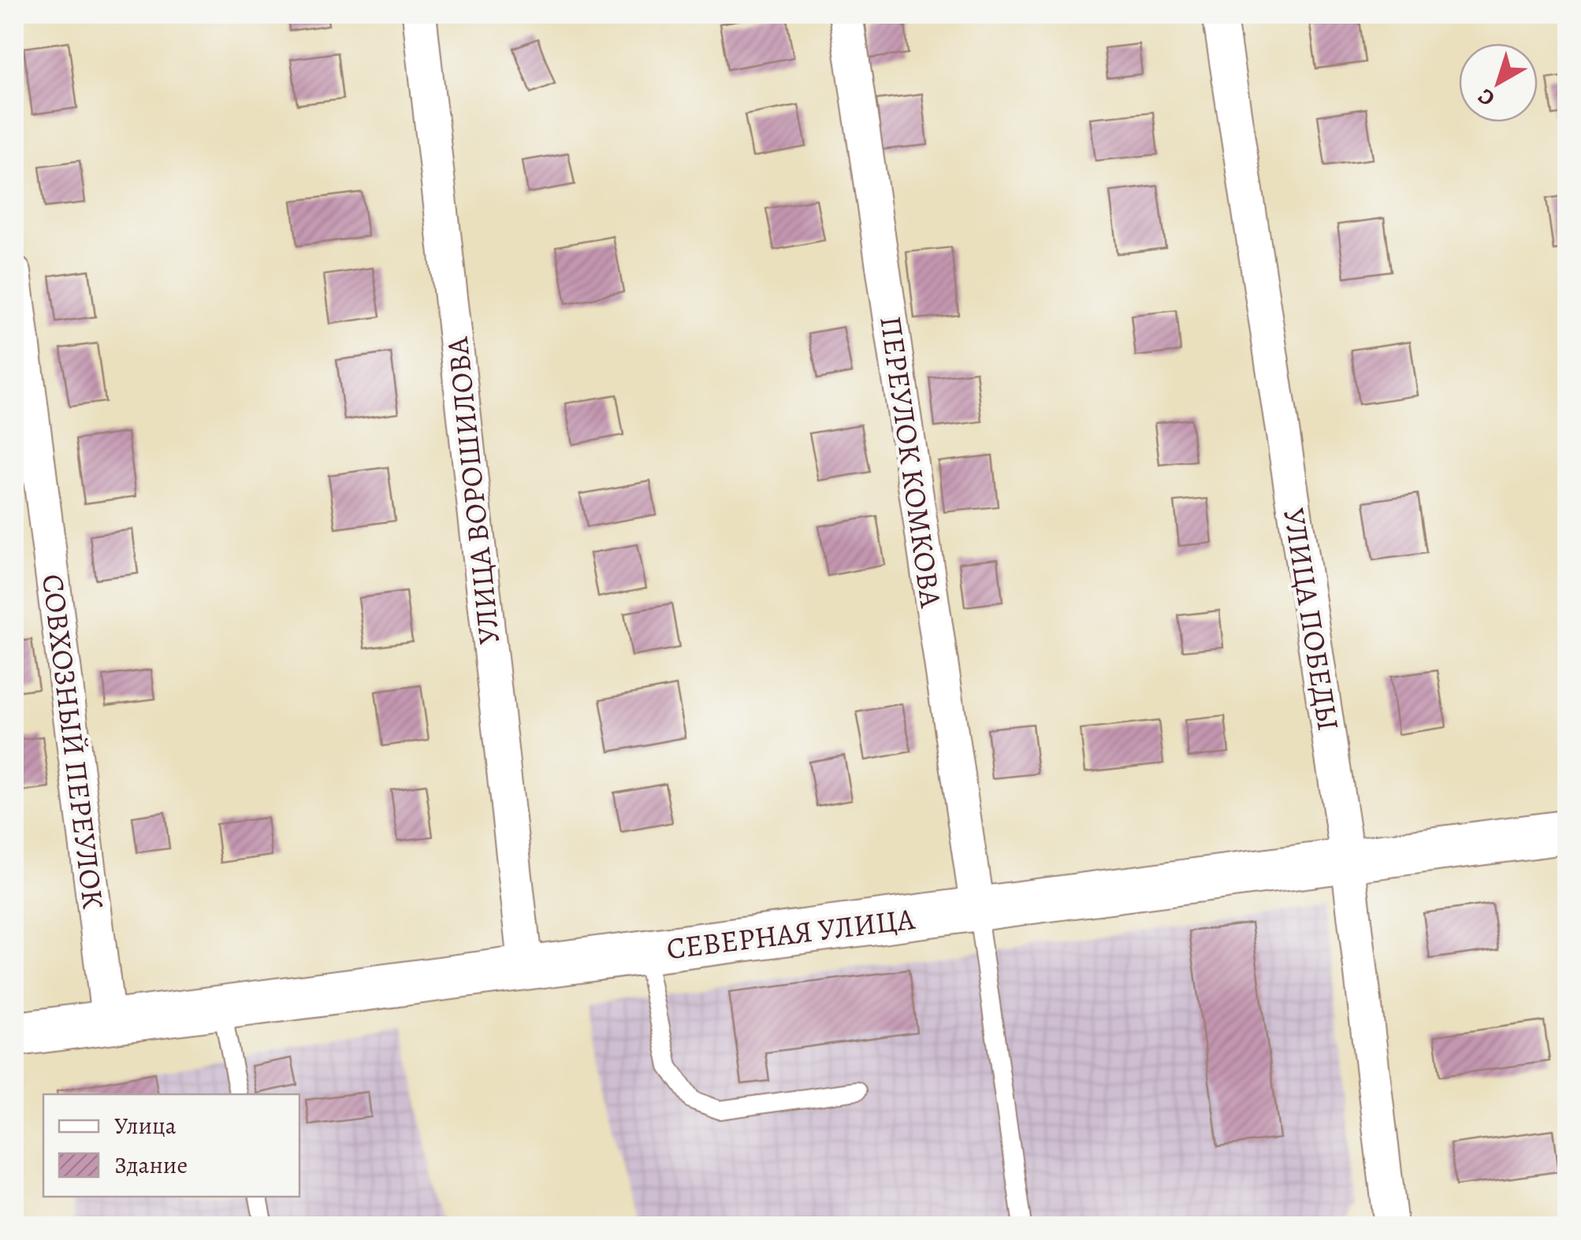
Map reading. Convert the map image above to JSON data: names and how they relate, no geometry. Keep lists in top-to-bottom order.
{
  "streets": {
    "street": [
      "ПЕРЕУЛОК КОМКОВА",
      "УЛИЦА ВОРОШИЛОВА",
      "УЛИЦА ПОБЕДЫ",
      "СОВХОЗНЫЙ ПЕРЕУЛОК",
      "СЕВЕРНАЯ УЛИЦА"
    ]
  },
  "crossings": [
    ["ПЕРЕУЛОК КОМКОВА", "СЕВЕРНАЯ УЛИЦА"],
    ["УЛИЦА ВОРОШИЛОВА", "СЕВЕРНАЯ УЛИЦА"],
    ["УЛИЦА ПОБЕДЫ", "СЕВЕРНАЯ УЛИЦА"],
    ["СОВХОЗНЫЙ ПЕРЕУЛОК", "СЕВЕРНАЯ УЛИЦА"]
  ],
  "legend": ["Улица", "Здание"],
  "north": "bottom left"
}
